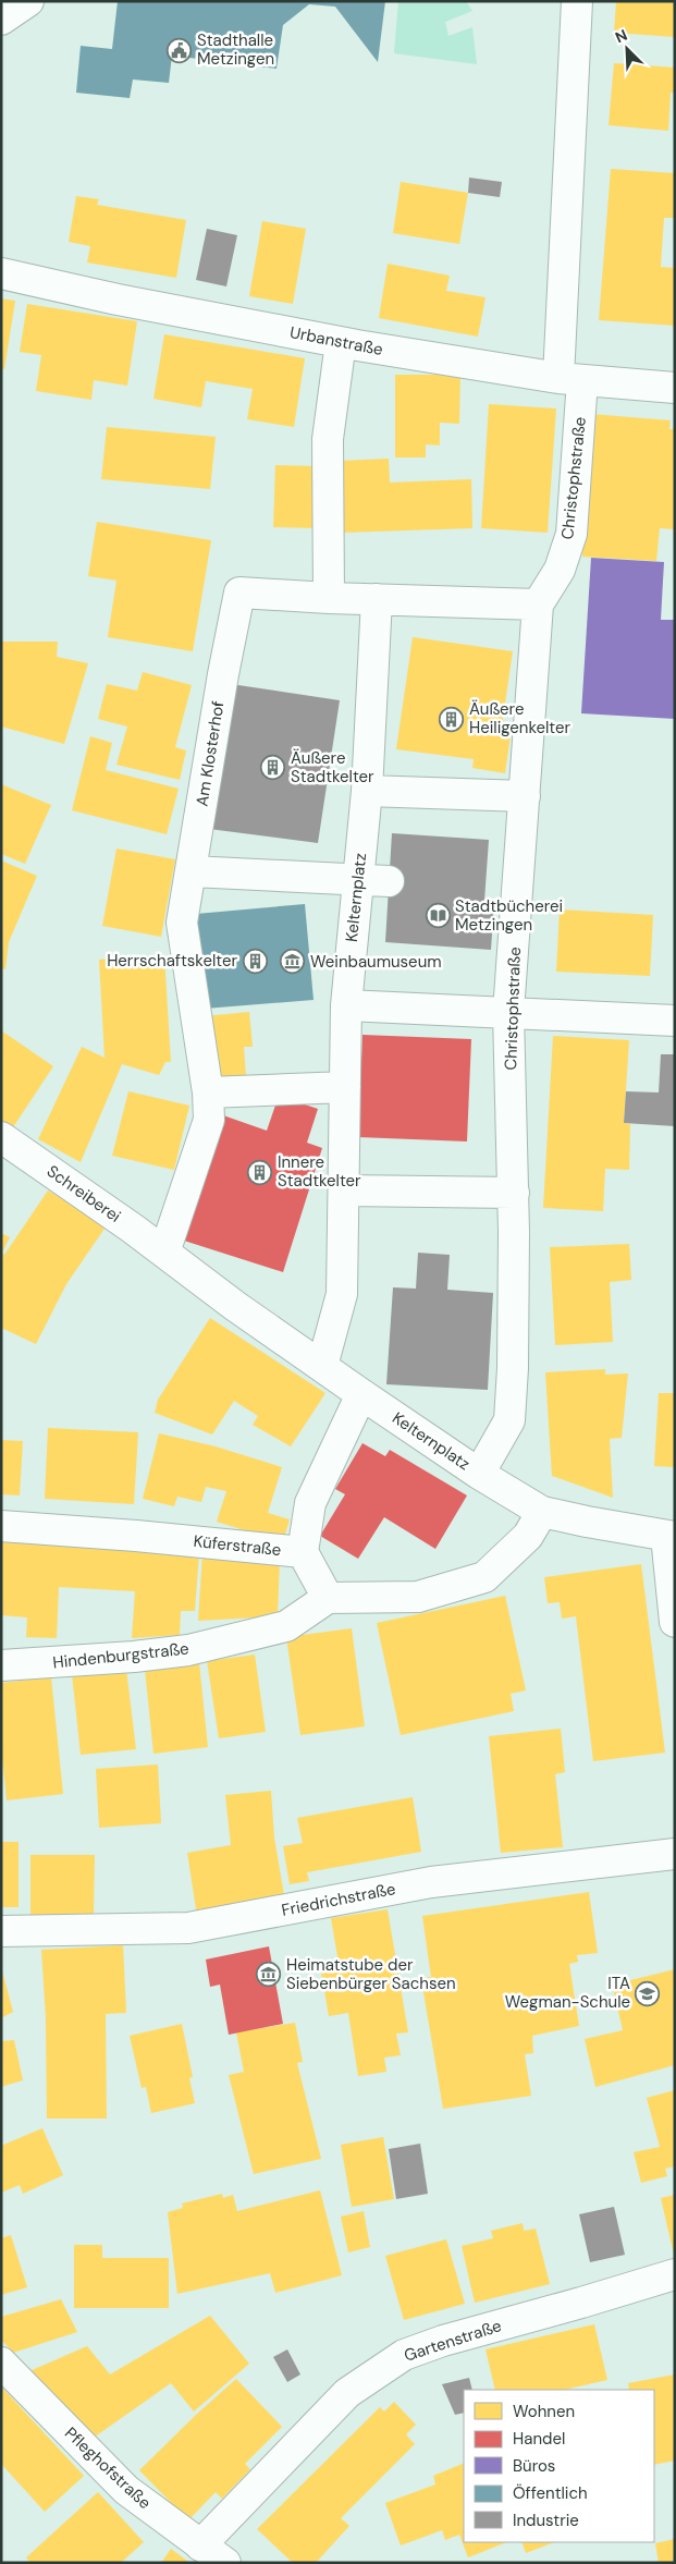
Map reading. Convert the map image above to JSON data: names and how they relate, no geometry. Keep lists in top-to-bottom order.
{
  "streets": {
    "street": [
      "Urbanstraße",
      "Christophstraße",
      "Am Klosterhof",
      "Kelternplatz",
      "Schreiberei",
      "Küferstraße",
      "Hindenburgstraße",
      "Friedrichstraße",
      "Gartenstraße",
      "Pfleghofstraße"
    ]
  },
  "crossings": [
    ["Urbanstraße", "Christophstraße"],
    ["Christophstraße", "Kelternplatz"],
    ["Am Klosterhof", "Kelternplatz"],
    ["Am Klosterhof", "Schreiberei"],
    ["Kelternplatz", "Schreiberei"],
    ["Kelternplatz", "Küferstraße"],
    ["Gartenstraße", "Pfleghofstraße"]
  ],
  "places": {
    "public building": ["Stadthalle Metzingen"],
    "building": [
      "Äußere Heiligenkelter",
      "Äußere Stadtkelter",
      "Herrschaftskelter",
      "Innere Stadtkelter"
    ],
    "library": ["Stadtbücherei Metzingen"],
    "museum": ["Weinbaumuseum", "Heimatstube der Siebenbürger Sachsen"],
    "school or university": ["ITA Wegman-Schule"]
  },
  "legend": [
    "Wohnen",
    "Handel",
    "Büros",
    "Öffentlich",
    "Industrie"
  ],
  "north": "top left"
}
